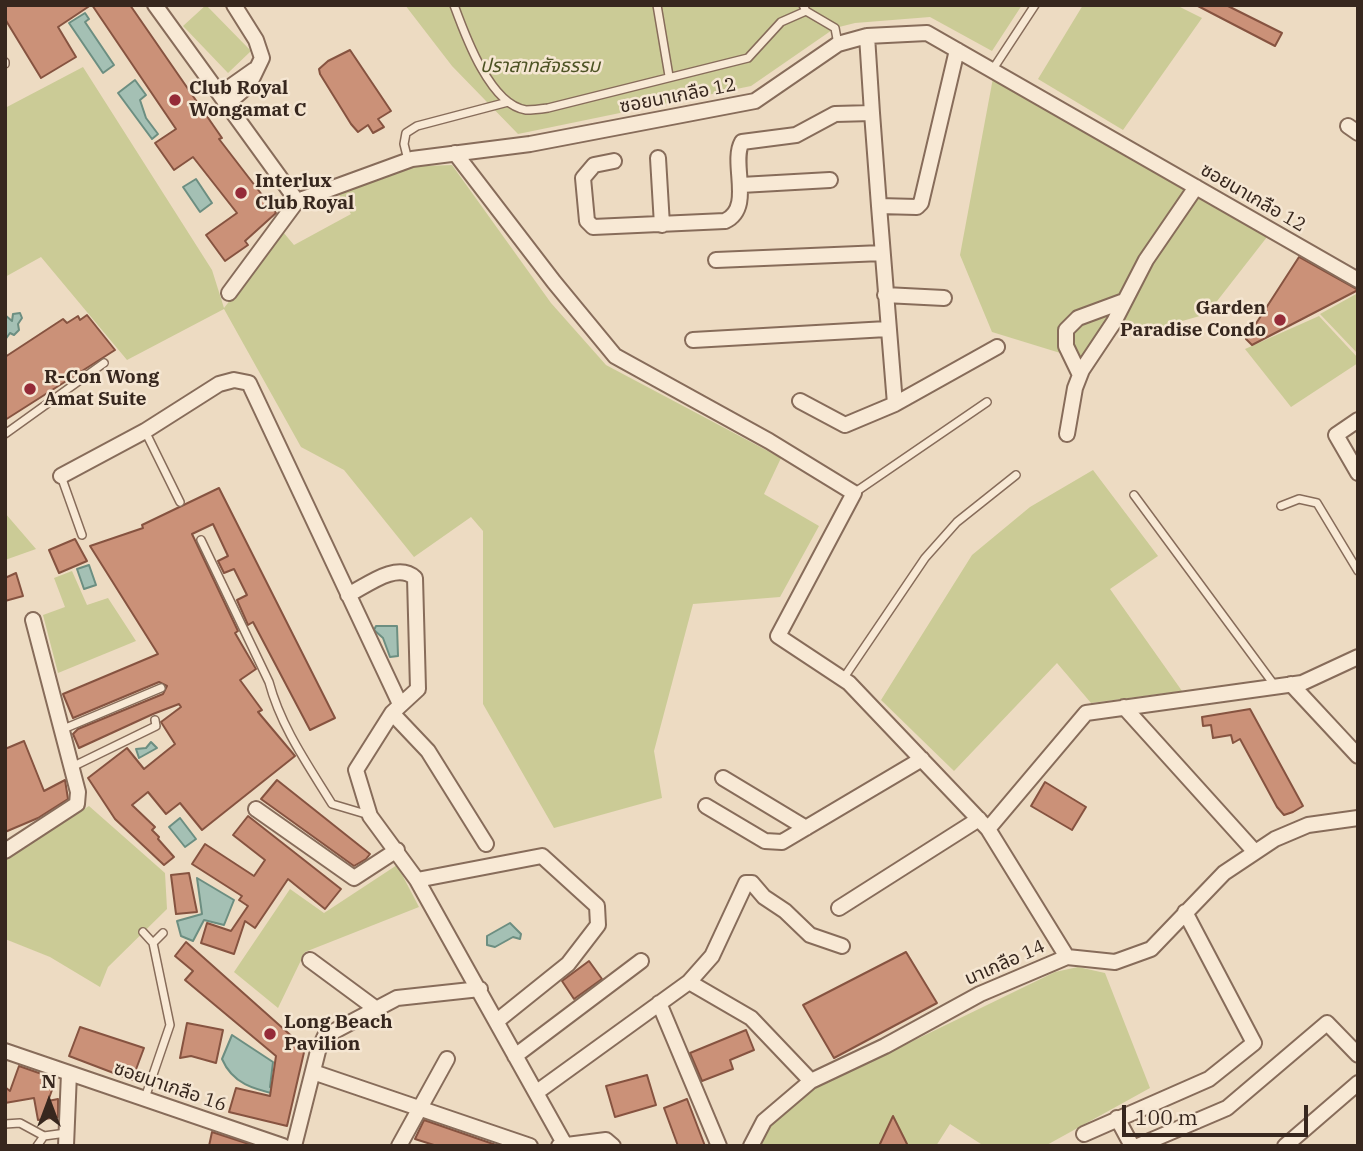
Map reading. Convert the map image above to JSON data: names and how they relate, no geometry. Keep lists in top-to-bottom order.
{
  "streets": {
    "street": ["ซอยนาเกลือ 12", "นาเกลือ 14", "ซอยนาเกลือ 16"]
  },
  "parks": ["ปราสาทสัจธรรม"],
  "places": [
    "Club Royal Wongamat C",
    "Interlux Club Royal",
    "Garden Paradise Condo",
    "R-Con Wong Amat Suite",
    "Long Beach Pavilion"
  ],
  "scale_bar": "100 m",
  "north": "top"
}
